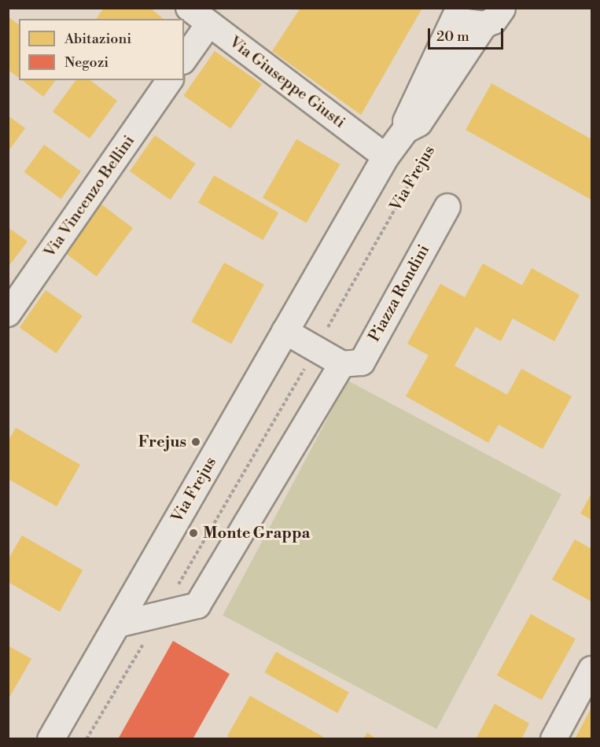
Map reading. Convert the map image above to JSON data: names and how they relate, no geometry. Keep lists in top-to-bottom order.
{
  "streets": {
    "street": [
      "Via Giuseppe Giusti",
      "Via Frejus",
      "Via Vincenzo Bellini",
      "Piazza Rondini"
    ]
  },
  "crossings": [
    ["Via Giuseppe Giusti", "Via Frejus"]
  ],
  "places": ["Frejus", "Monte Grappa"],
  "legend": ["Abitazioni", "Negozi"],
  "scale_bar": "20 m"
}
